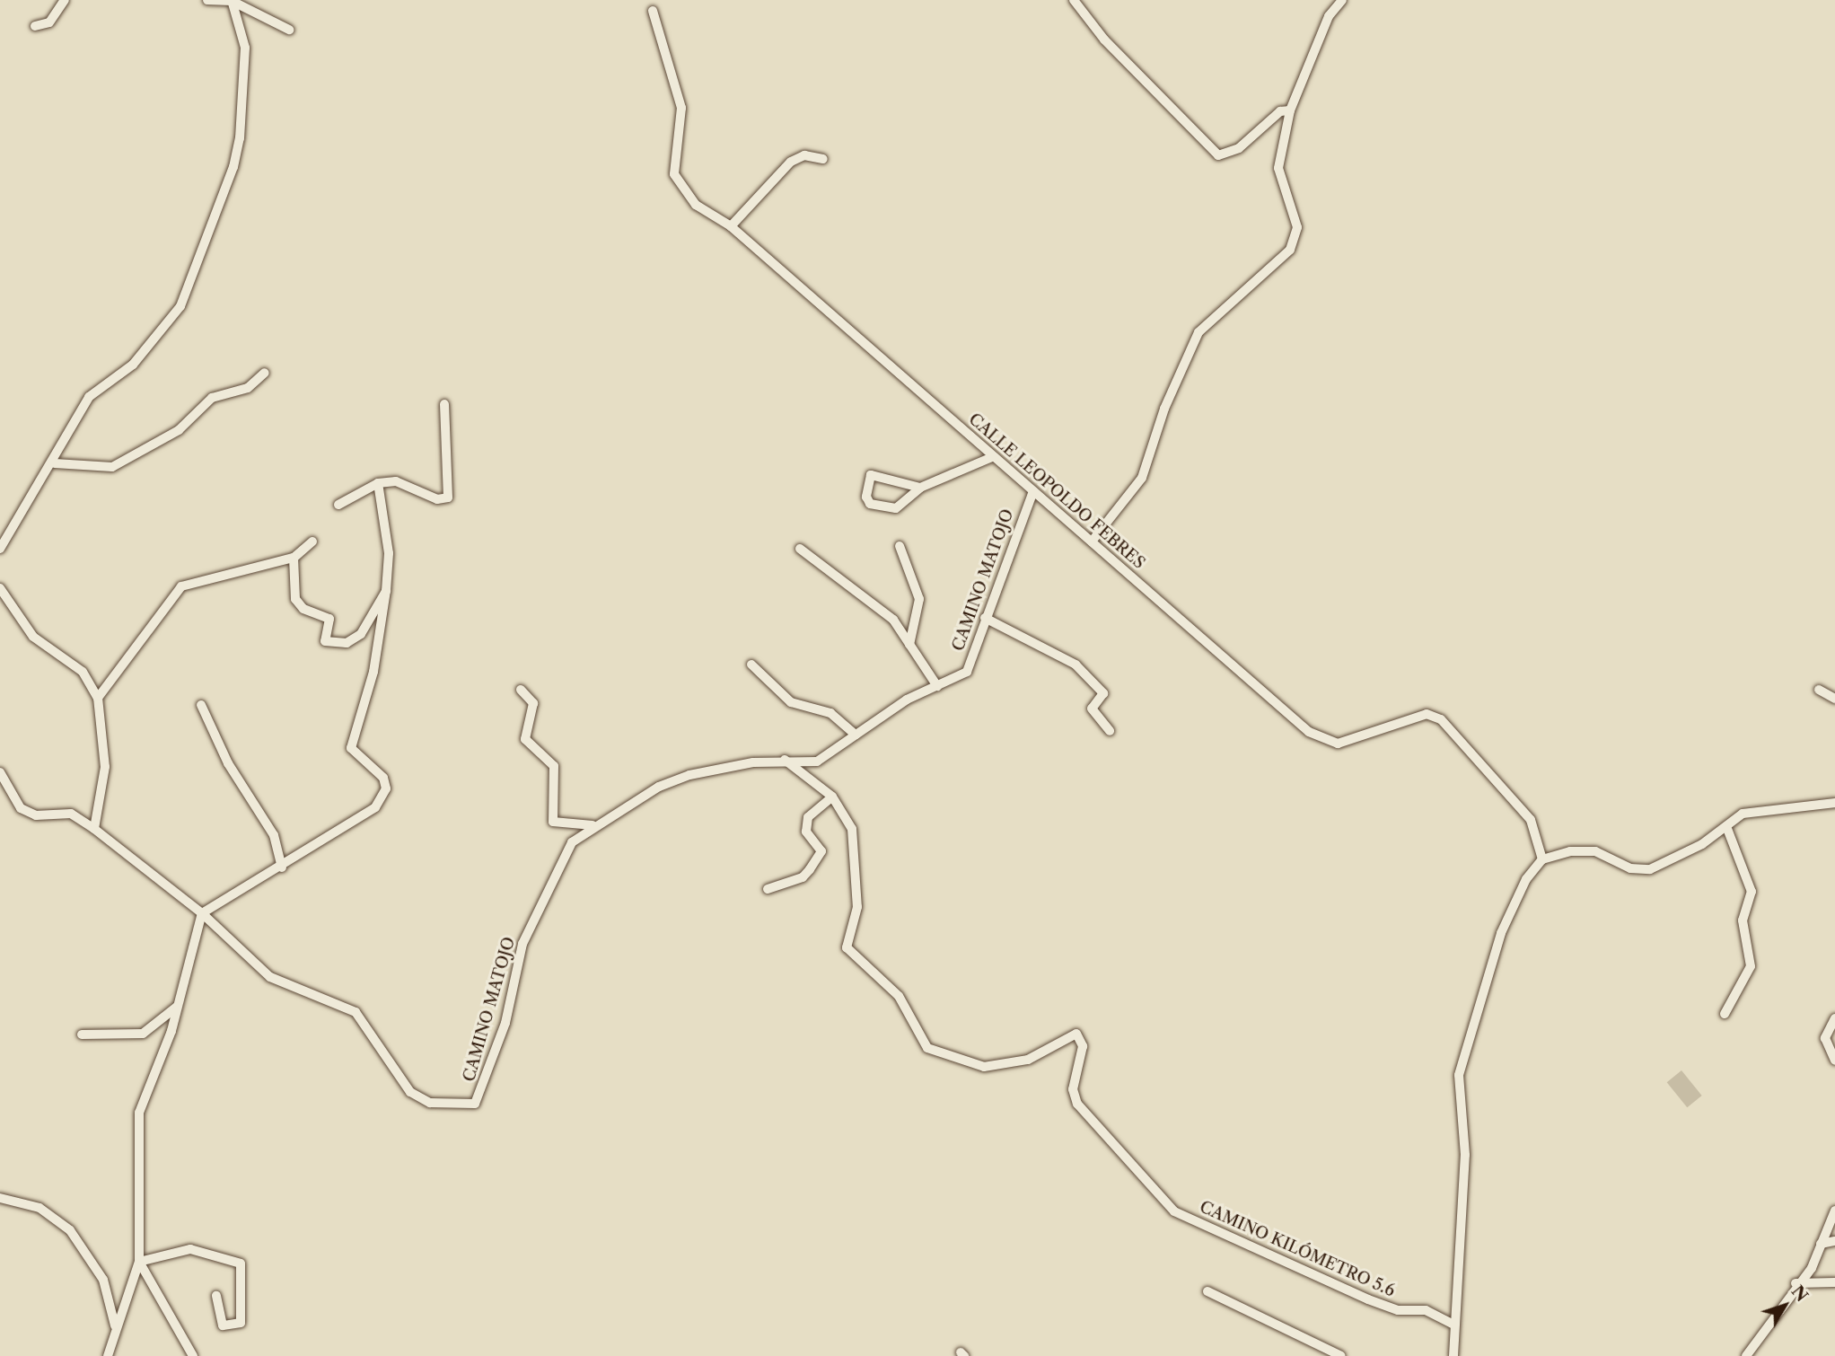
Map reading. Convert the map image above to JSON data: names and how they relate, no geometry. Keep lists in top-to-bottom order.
{
  "streets": {
    "street": ["CALLE LEOPOLDO FEBRES", "CAMINO MATOJO", "CAMINO KILÓMETRO 5.6"]
  },
  "crossings": [
    ["CALLE LEOPOLDO FEBRES", "CAMINO MATOJO"],
    ["CAMINO MATOJO", "CAMINO KILÓMETRO 5.6"]
  ],
  "north": "top right"
}
